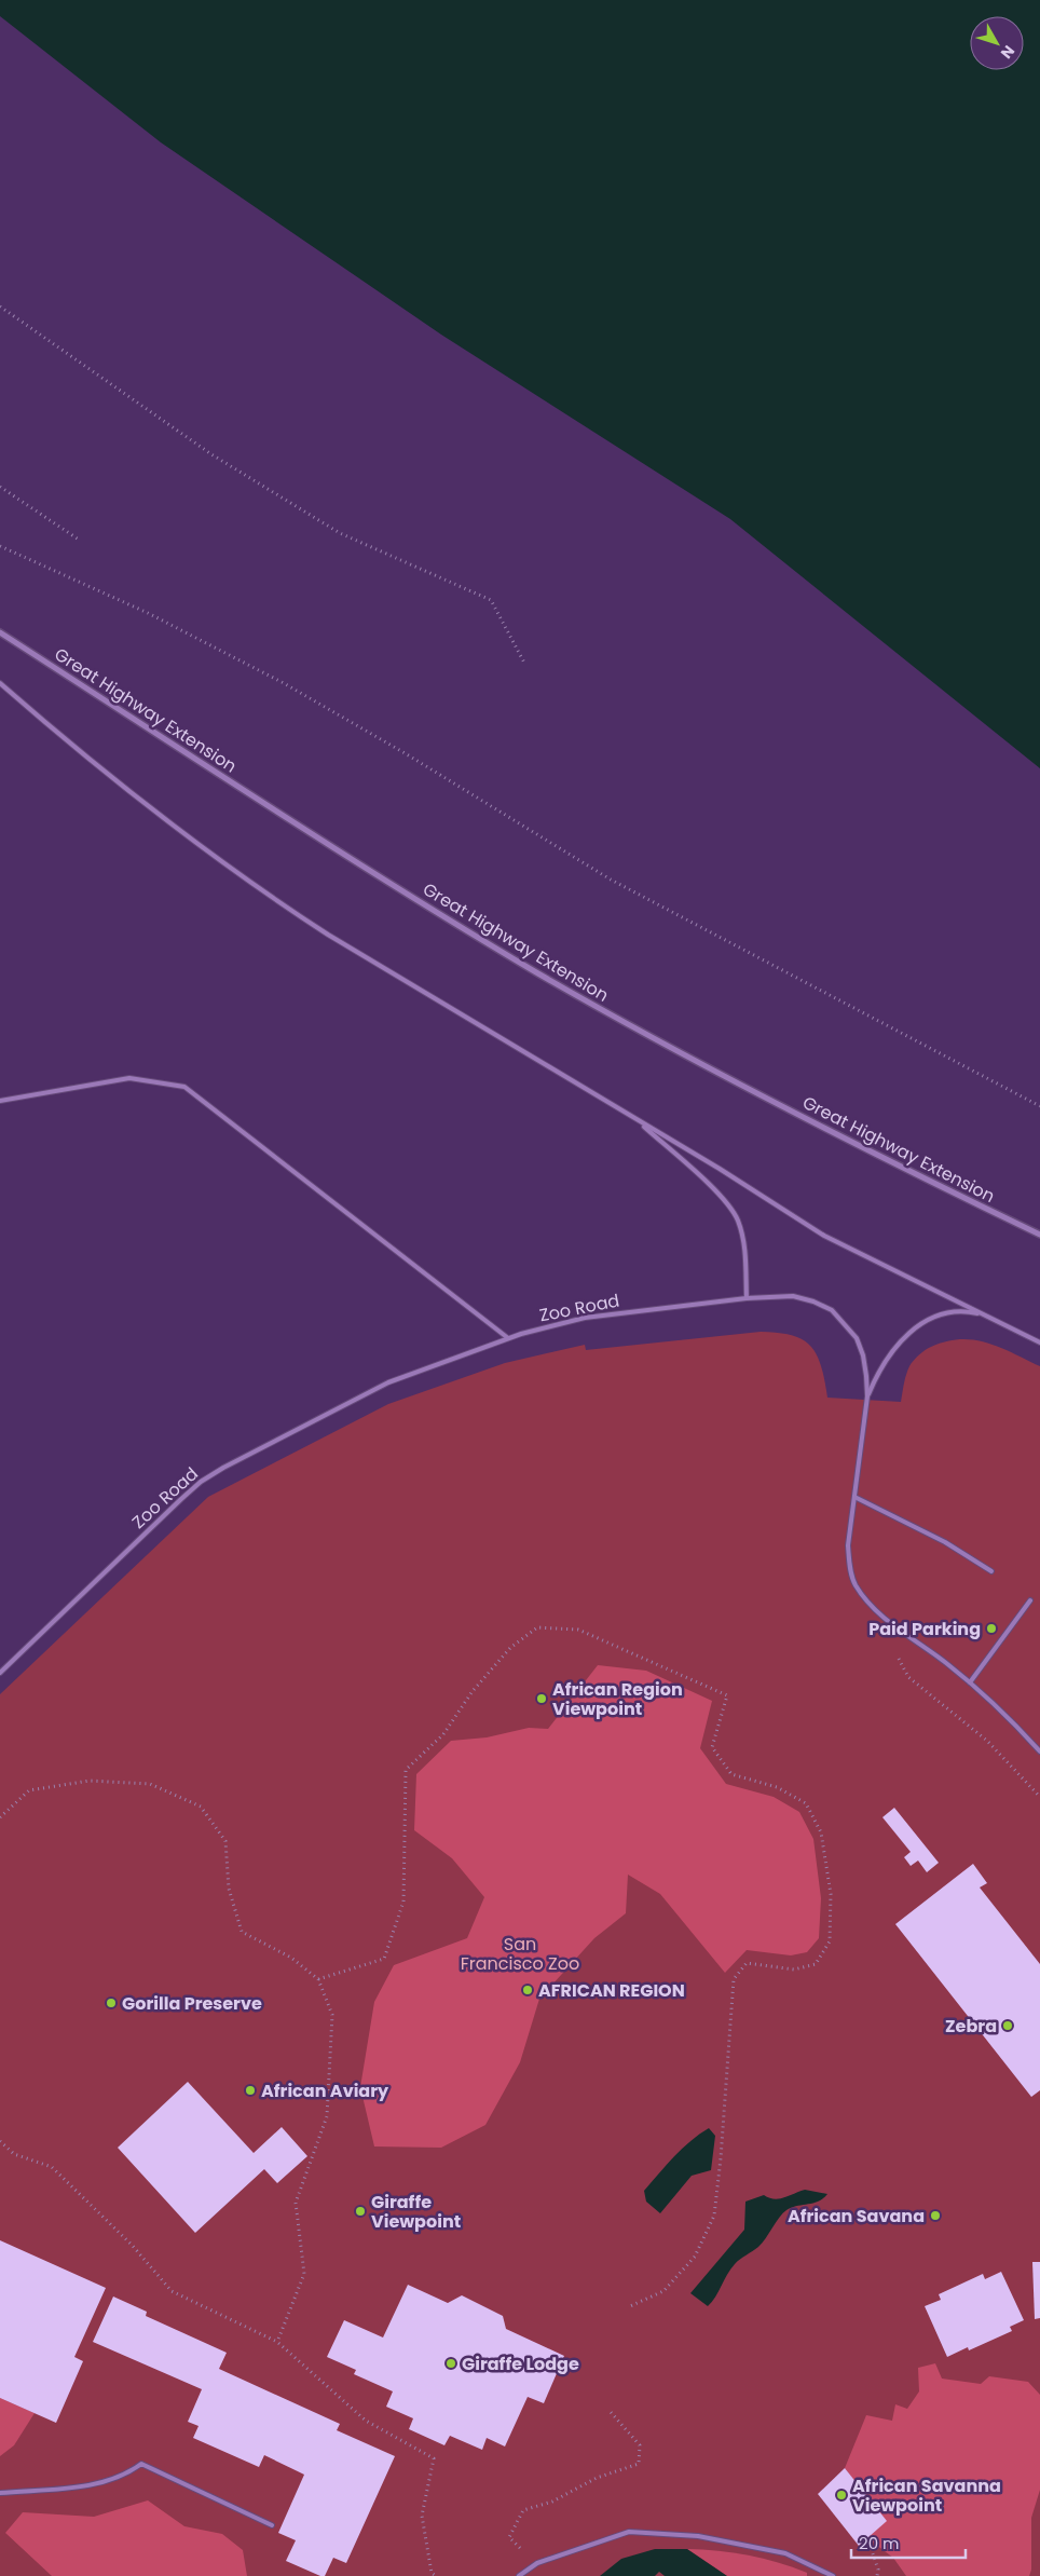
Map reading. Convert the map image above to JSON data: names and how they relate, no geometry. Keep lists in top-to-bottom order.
{
  "streets": {
    "street": ["Great Highway Extension"],
    "lane": ["Zoo Road"]
  },
  "parks": ["San Francisco Zoo"],
  "places": [
    "Paid Parking",
    "African Region Viewpoint",
    "AFRICAN REGION",
    "Gorilla Preserve",
    "Zebra",
    "African Aviary",
    "Giraffe Viewpoint",
    "African Savana",
    "Giraffe Lodge",
    "African Savanna Viewpoint"
  ],
  "scale_bar": "20 m",
  "north": "bottom right"
}
